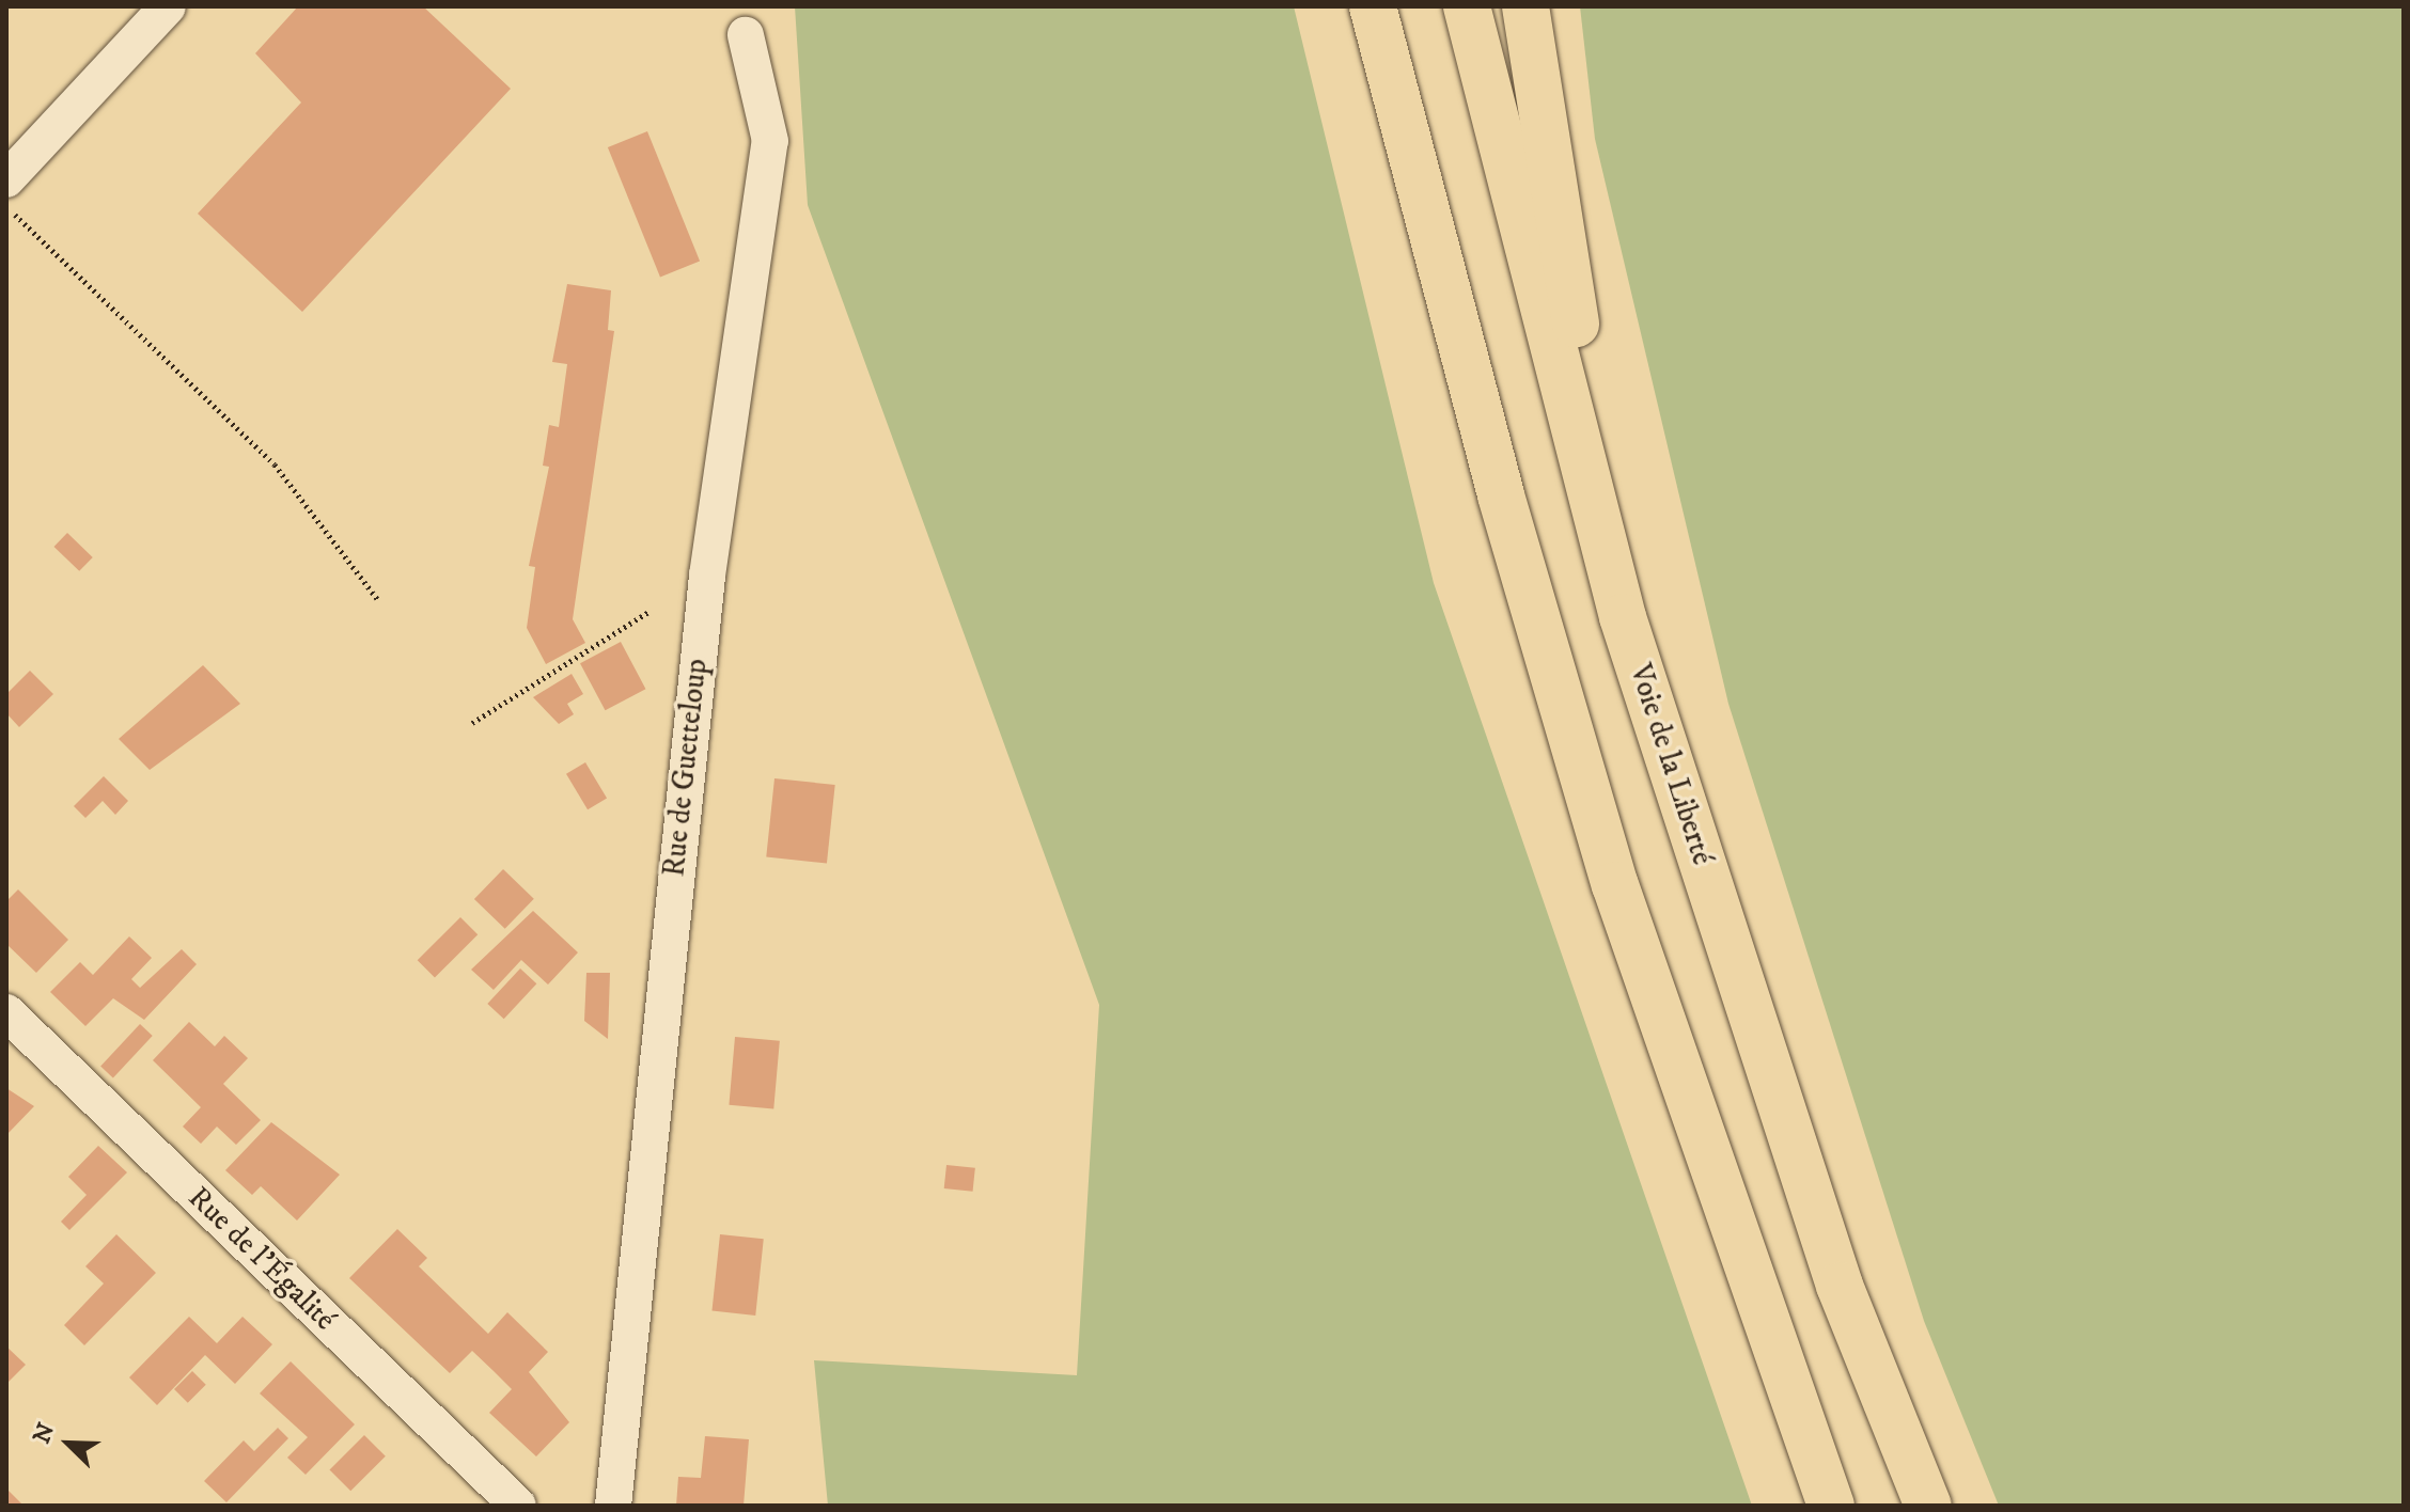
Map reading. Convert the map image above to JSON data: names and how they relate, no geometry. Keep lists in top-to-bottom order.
{
  "streets": {
    "highway": ["Voie de la Liberté"],
    "street": ["Rue de Guetteloup", "Rue de l'Égalité"]
  },
  "north": "top left"
}
